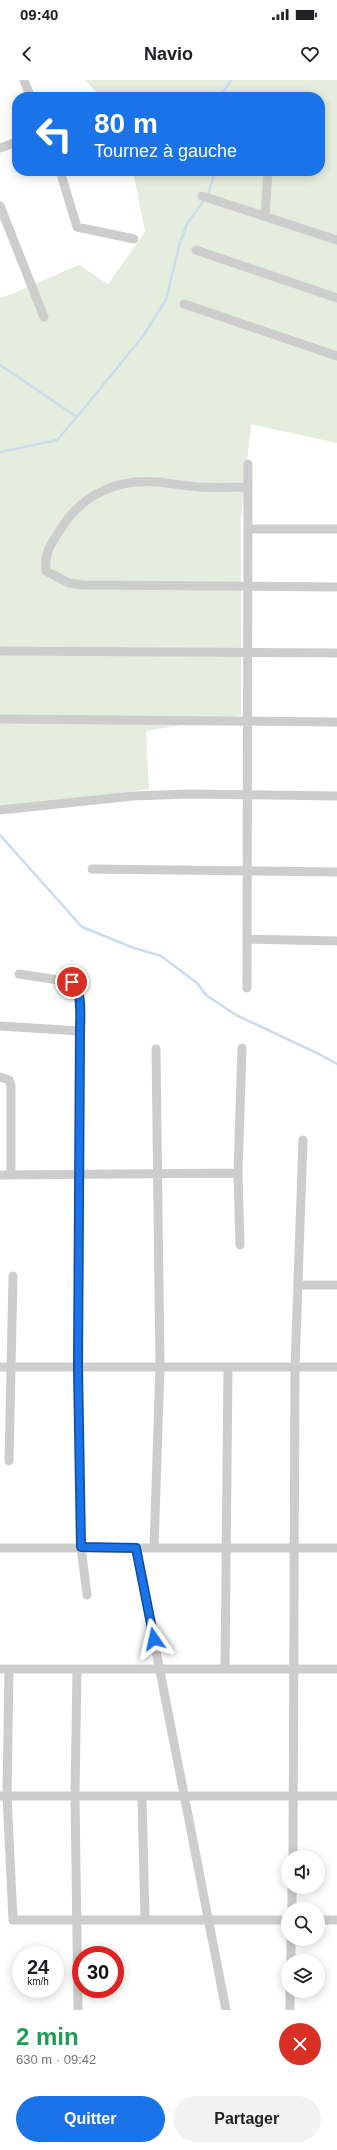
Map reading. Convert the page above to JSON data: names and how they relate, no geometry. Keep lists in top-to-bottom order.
{
  "page": {
    "status": "09:40",
    "header": "Navio",
    "turn": ["80 m", "Tournez à gauche"],
    "speed": "24 km/h",
    "limit": "30",
    "heading": ["2 min", "630 m · 09:42"],
    "buttons": ["Quitter", "Partager"]
  }
}
